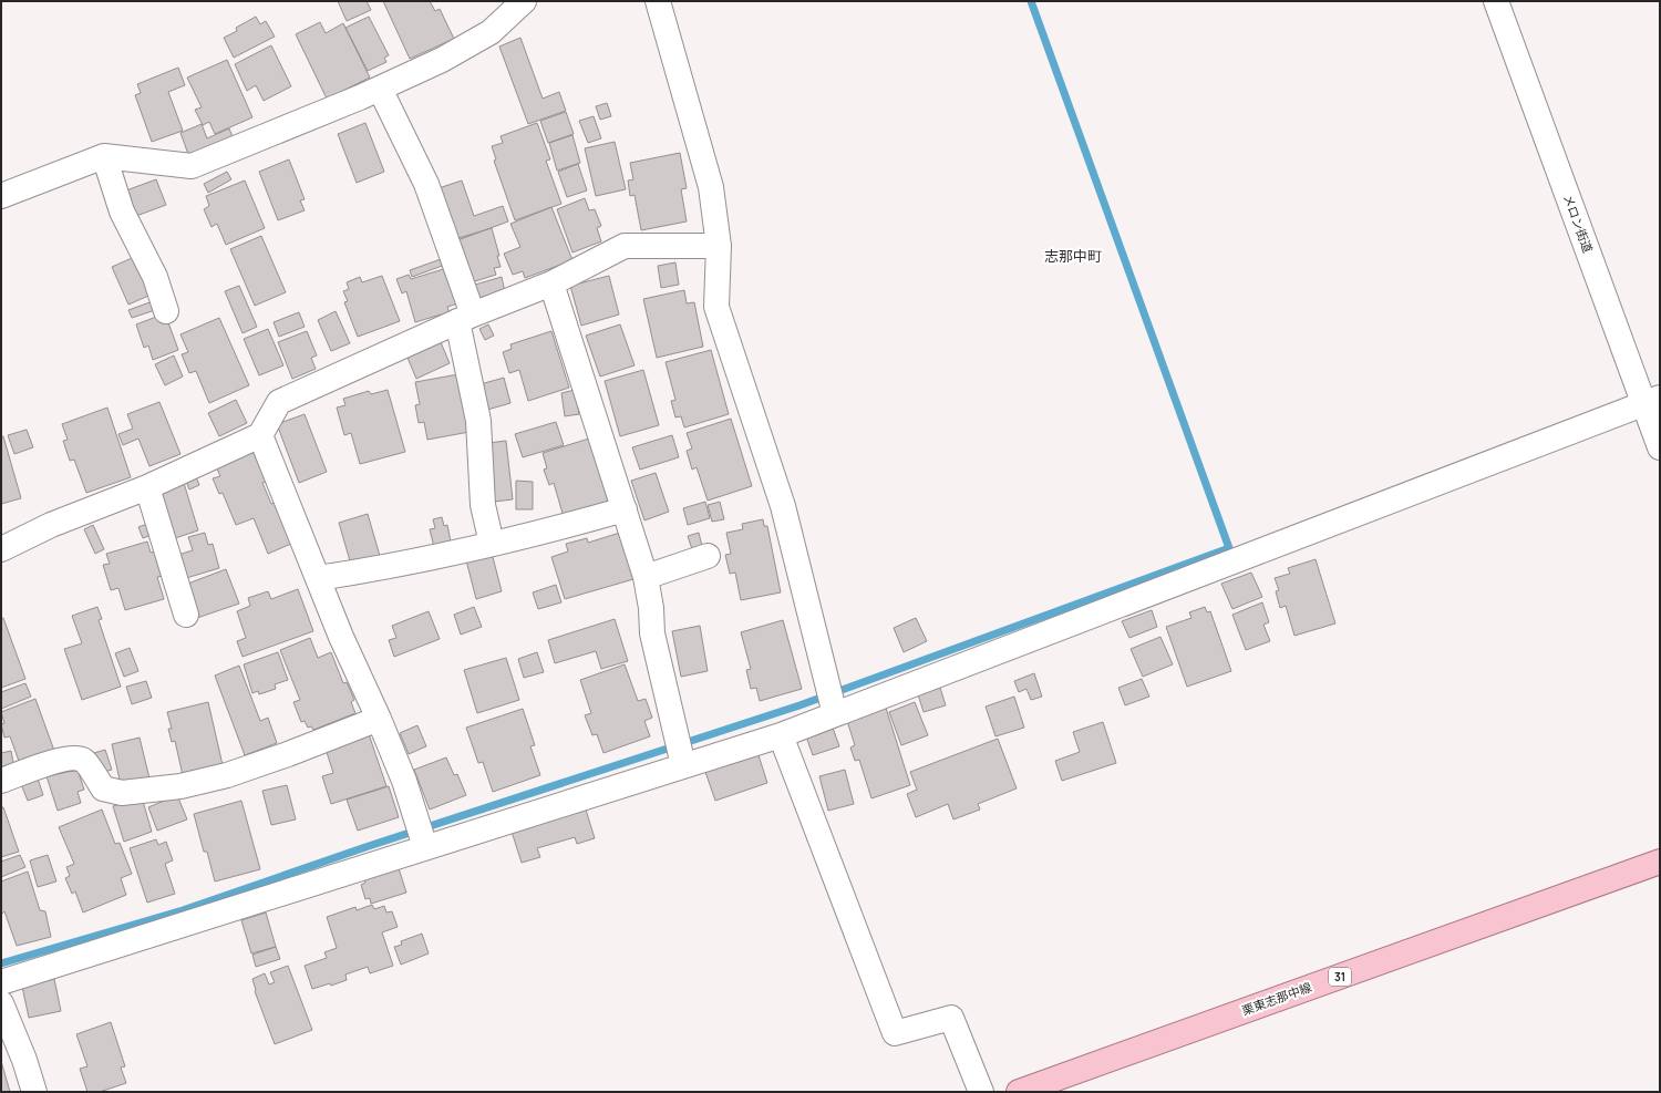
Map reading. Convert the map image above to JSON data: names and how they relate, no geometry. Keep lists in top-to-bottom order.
{
  "streets": {
    "main road": ["31", "栗東志那中線"],
    "street": ["メロン街道"]
  },
  "districts": ["志那中町"]
}
